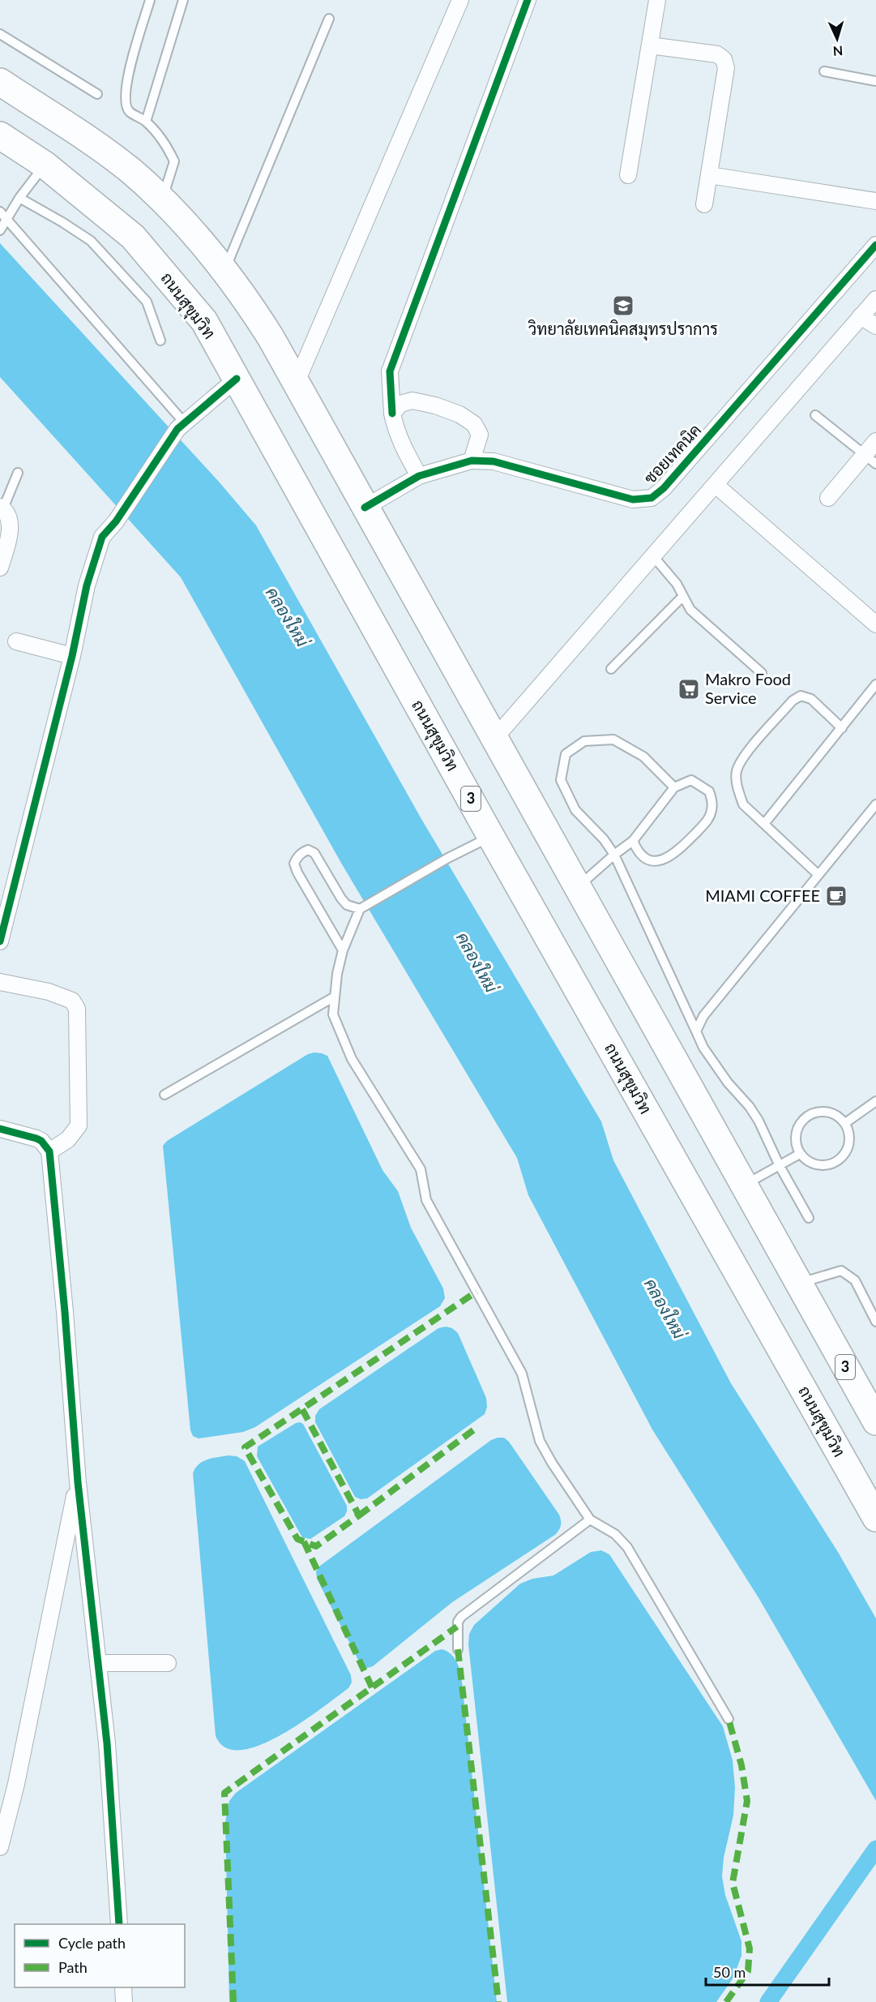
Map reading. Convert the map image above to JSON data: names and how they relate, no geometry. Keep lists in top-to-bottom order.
{
  "streets": {
    "highway": ["ถนนสุขุมวิท", "3"],
    "street": ["ซอยเทคนิค"]
  },
  "crossings": [
    ["ซอยเทคนิค", "3"]
  ],
  "water": ["คลองใหม่"],
  "places": {
    "school or university": ["วิทยาลัยเทคนิคสมุทรปราการ"],
    "supermarket": ["Makro Food Service"],
    "cafe": ["MIAMI COFFEE"]
  },
  "legend": ["Cycle path", "Path"],
  "scale_bar": "50 m",
  "north": "bottom"
}
